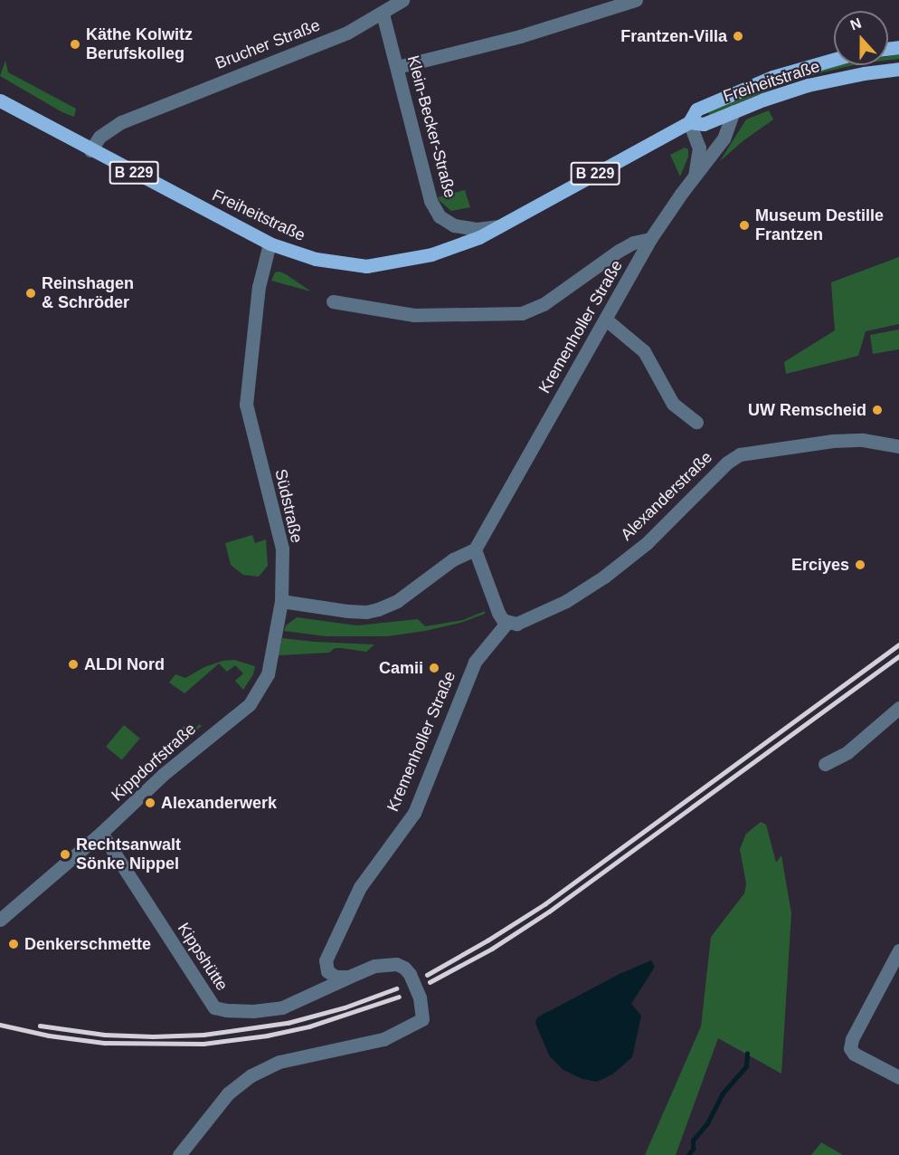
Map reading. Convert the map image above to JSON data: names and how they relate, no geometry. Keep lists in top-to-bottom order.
{
  "streets": {
    "main road": ["Freiheitstraße", "B 229"],
    "street": [
      "Brucher Straße",
      "Klein-Becker-Straße",
      "Kremenholler Straße",
      "Alexanderstraße",
      "Südstraße",
      "Kippdorfstraße",
      "Kippshütte"
    ]
  },
  "crossings": [
    ["Brucher Straße", "Freiheitstraße"],
    ["Brucher Straße", "Klein-Becker-Straße"],
    ["Freiheitstraße", "Klein-Becker-Straße"],
    ["Freiheitstraße", "Kremenholler Straße"],
    ["Freiheitstraße", "Südstraße"],
    ["Kremenholler Straße", "Alexanderstraße"],
    ["Kremenholler Straße", "Kippshütte"],
    ["Südstraße", "Kippdorfstraße"],
    ["Kippdorfstraße", "Kippshütte"]
  ],
  "places": [
    "Frantzen-Villa",
    "Käthe Kolwitz Berufskolleg",
    "Museum Destille Frantzen",
    "Reinshagen & Schröder",
    "UW Remscheid",
    "Erciyes",
    "ALDI Nord",
    "Camii",
    "Alexanderwerk",
    "Rechtsanwalt Sönke Nippel",
    "Denkerschmette"
  ],
  "north": "top"
}
